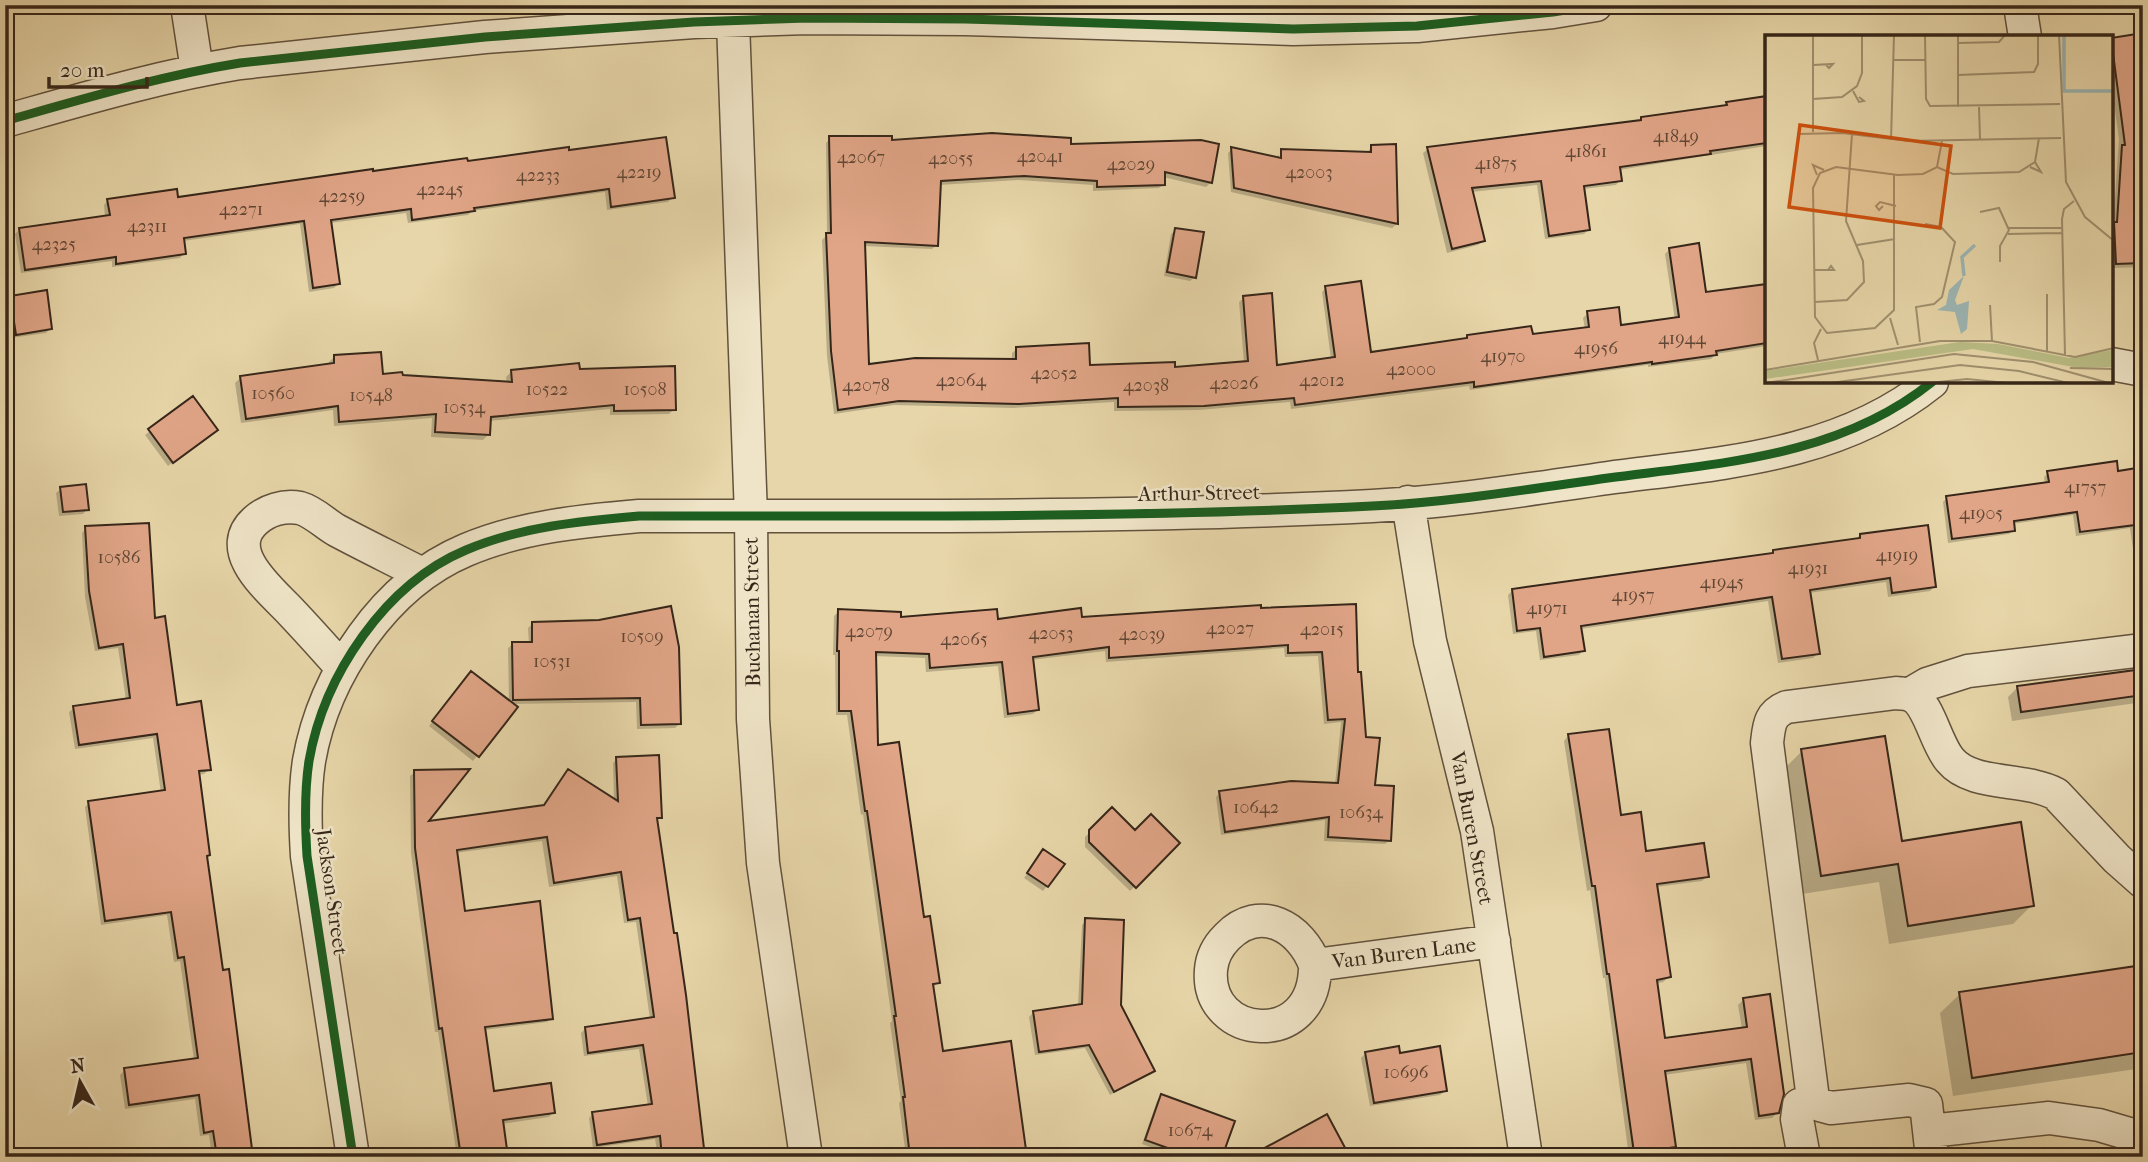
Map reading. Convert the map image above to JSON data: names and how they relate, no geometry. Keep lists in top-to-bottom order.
{
  "streets": {
    "street": [
      "Arthur Street",
      "Buchanan Street",
      "Van Buren Street",
      "Jackson Street",
      "Van Buren Lane"
    ]
  },
  "crossings": [
    ["Arthur Street", "Buchanan Street"],
    ["Arthur Street", "Van Buren Street"],
    ["Arthur Street", "Jackson Street"],
    ["Van Buren Street", "Van Buren Lane"]
  ],
  "house_numbers": [
    "41849",
    "41861",
    "42041",
    "42067",
    "42055",
    "41875",
    "42029",
    "42219",
    "42003",
    "42233",
    "42245",
    "42259",
    "42271",
    "42311",
    "42325",
    "41944",
    "41956",
    "41970",
    "42000",
    "42052",
    "42064",
    "42012",
    "42026",
    "42078",
    "42038",
    "10522",
    "10508",
    "10560",
    "10548",
    "10534",
    "41757",
    "41905",
    "41919",
    "10586",
    "41931",
    "41945",
    "41957",
    "41971",
    "42027",
    "42015",
    "42079",
    "42053",
    "42039",
    "10509",
    "42065",
    "10531",
    "10642",
    "10634",
    "10696",
    "10674"
  ],
  "scale_bar": "20 m",
  "north": "top"
}
